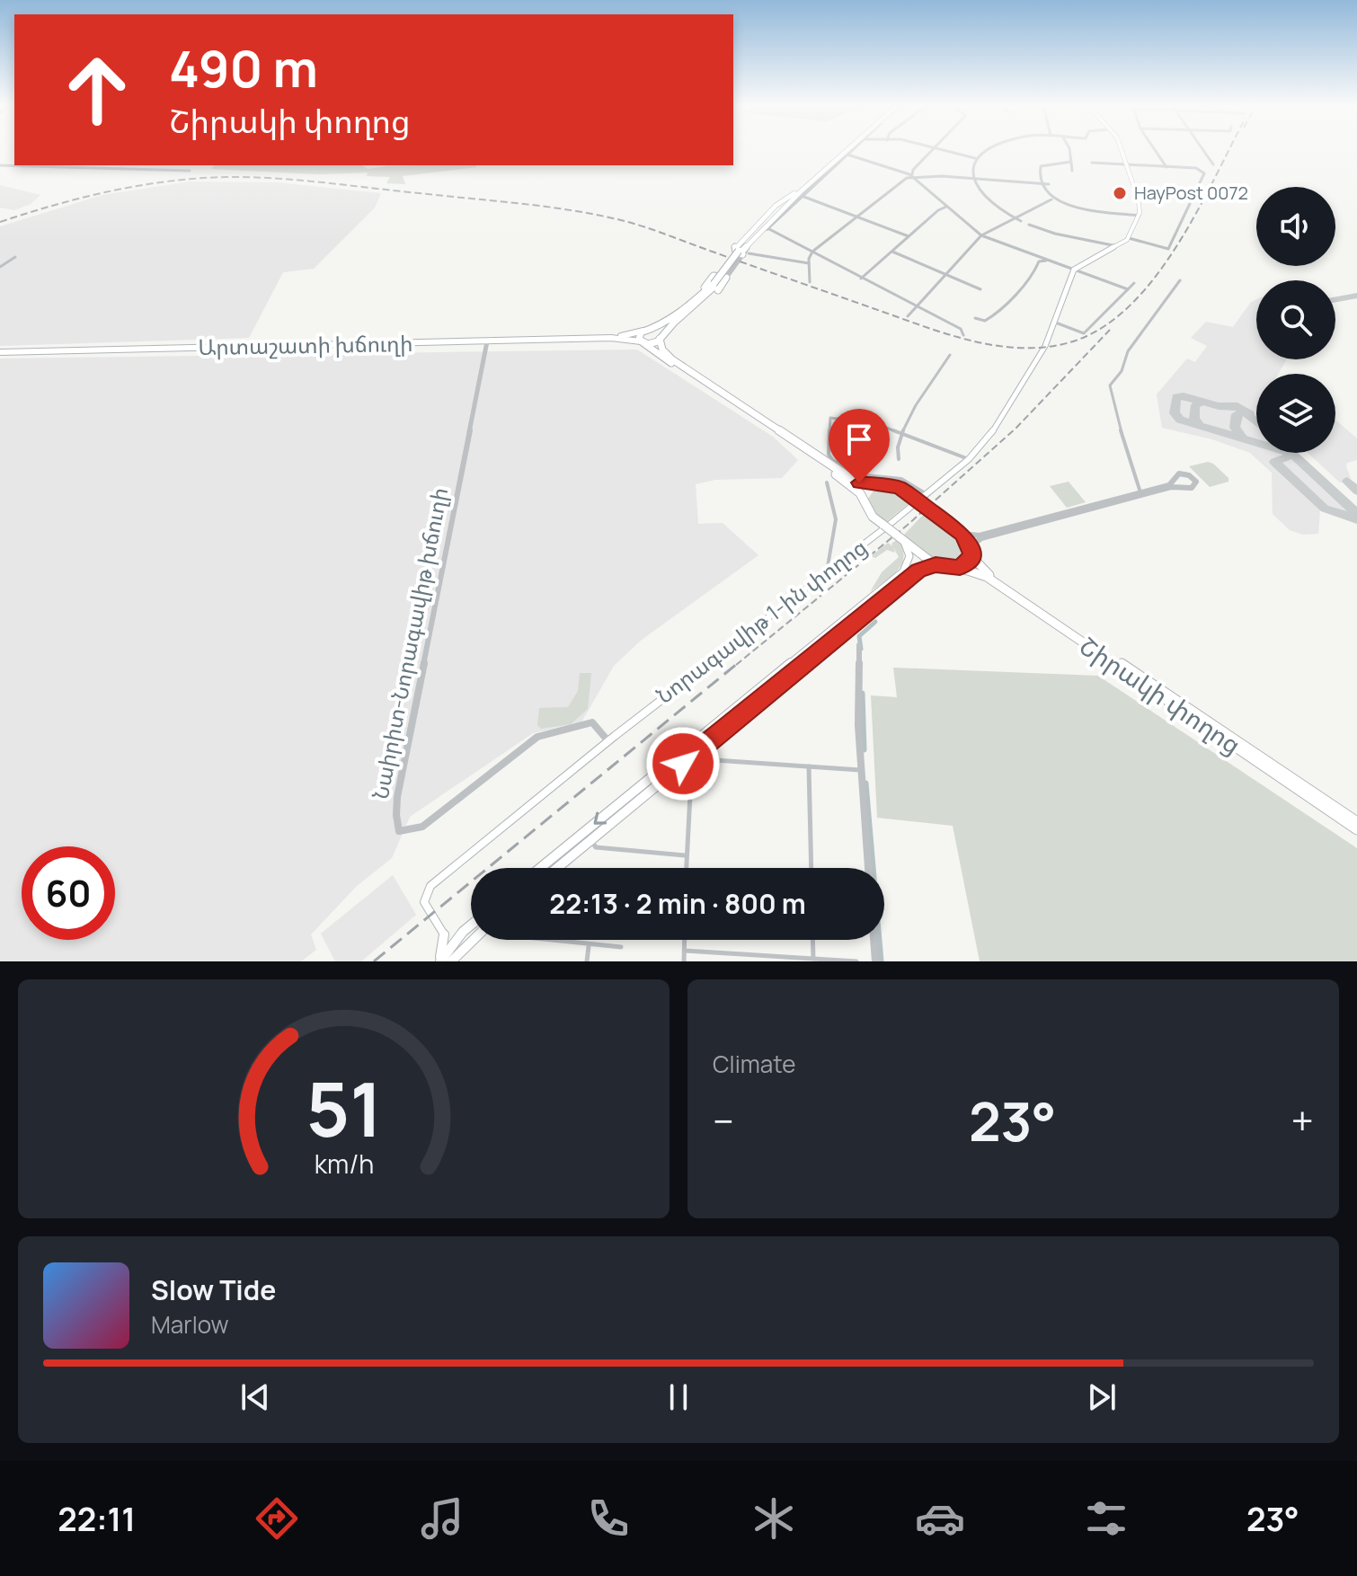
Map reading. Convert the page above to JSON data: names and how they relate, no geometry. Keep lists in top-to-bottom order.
{
  "streets": {
    "highway": ["Արտաշատի խճուղի", "Շիրակի փողոց"],
    "main road": ["Նորագավիթ 1-ին փողոց"],
    "street": ["Նաիրիտ-Նորագավիթ խճուղի"]
  },
  "crossings": [
    ["Արտաշատի խճուղի", "Նաիրիտ-Նորագավիթ խճուղի"],
    ["Արտաշատի խճուղի", "Շիրակի փողոց"],
    ["Նորագավիթ 1-ին փողոց", "Նաիրիտ-Նորագավիթ խճուղի"]
  ],
  "places": ["HayPost 0072"],
  "page": {
    "turn": ["490 m", "Շիրակի փողոց"],
    "limit": "60",
    "trip": "22:13 · 2 min · 800 m",
    "tile": "Climate",
    "heat": ["−", "23°", "+"],
    "song": ["Slow Tide", "Marlow"],
    "tabs": ["22:11", "23°"],
    "gauge": ["51", "km/h"]
  }
}
